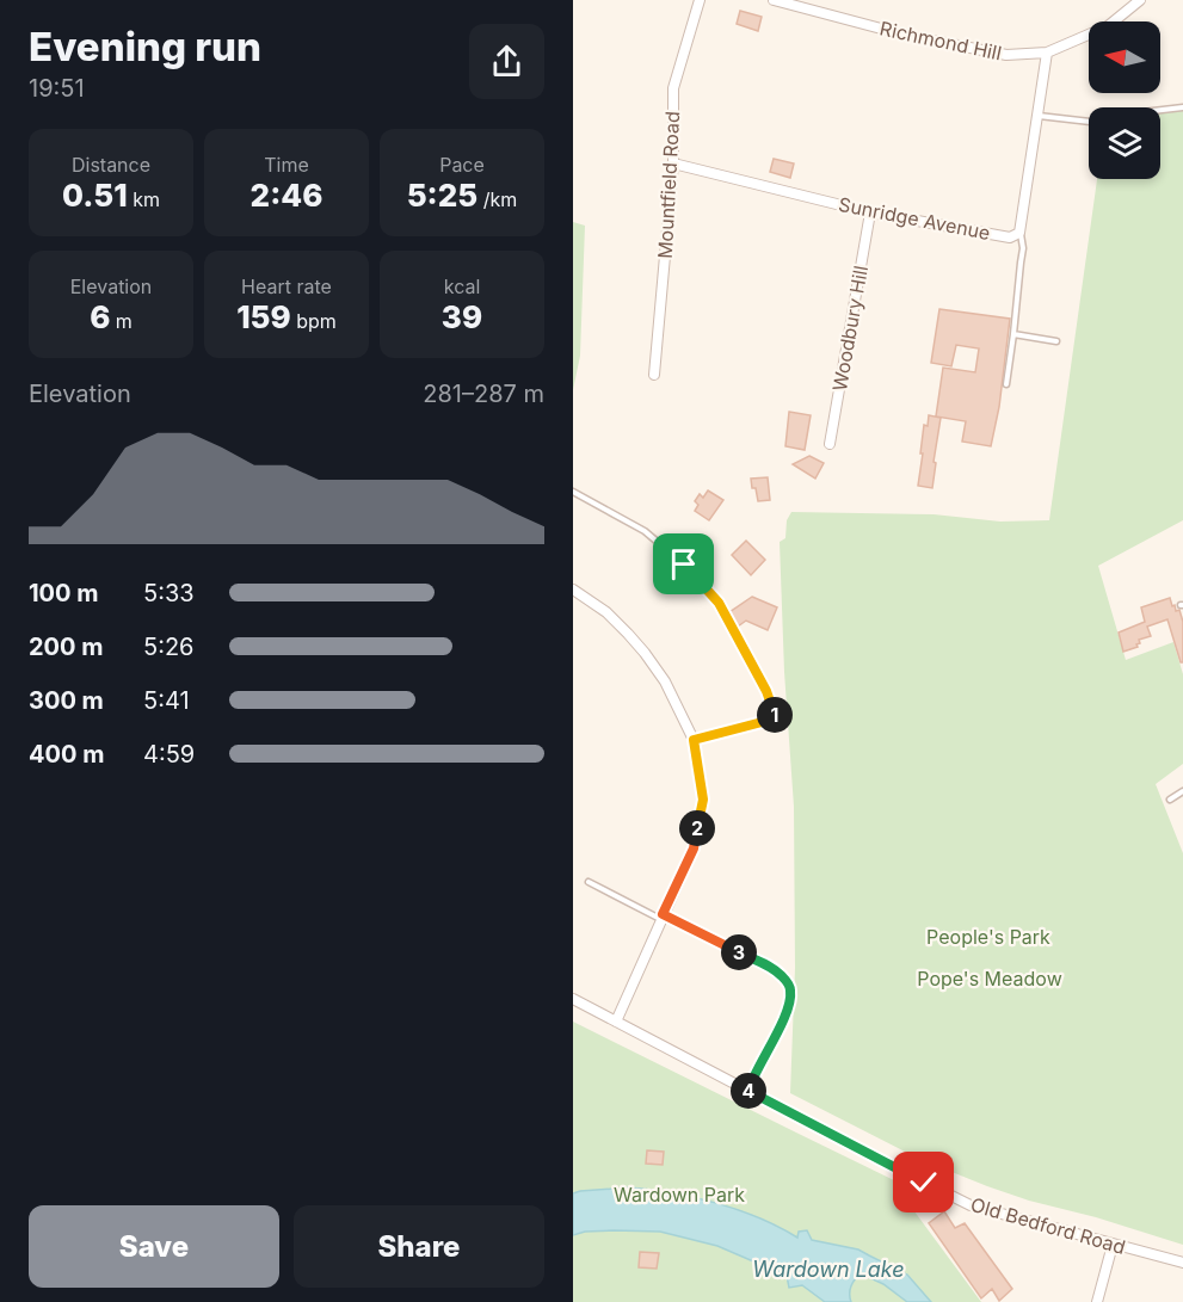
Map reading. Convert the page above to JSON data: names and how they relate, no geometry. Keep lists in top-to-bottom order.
{
  "streets": {
    "street": [
      "Richmond Hill",
      "Mountfield Road",
      "Sunridge Avenue",
      "Woodbury Hill",
      "Old Bedford Road"
    ]
  },
  "crossings": [
    ["Richmond Hill", "Sunridge Avenue"],
    ["Mountfield Road", "Sunridge Avenue"],
    ["Sunridge Avenue", "Woodbury Hill"]
  ],
  "water": ["Wardown Lake"],
  "parks": ["People's Park", "Pope's Meadow", "Wardown Park"],
  "north": "left",
  "page": {
    "heading": ["Evening run", "19:51"],
    "stats": [
      ["Distance", "0.51 km"],
      ["Time", "2:46"],
      ["Pace", "5:25 /km"],
      ["Elevation", "6 m"],
      ["Heart rate", "159 bpm"],
      ["kcal", "39"]
    ],
    "chart": ["Elevation", "281–287 m"],
    "list": [
      {
        "name": "100 m",
        "note": "5:33"
      },
      {
        "name": "200 m",
        "note": "5:26"
      },
      {
        "name": "300 m",
        "note": "5:41"
      },
      {
        "name": "400 m",
        "note": "4:59"
      }
    ],
    "pins": [
      "1",
      "2",
      "3",
      "4"
    ],
    "buttons": ["Save", "Share"]
  }
}
